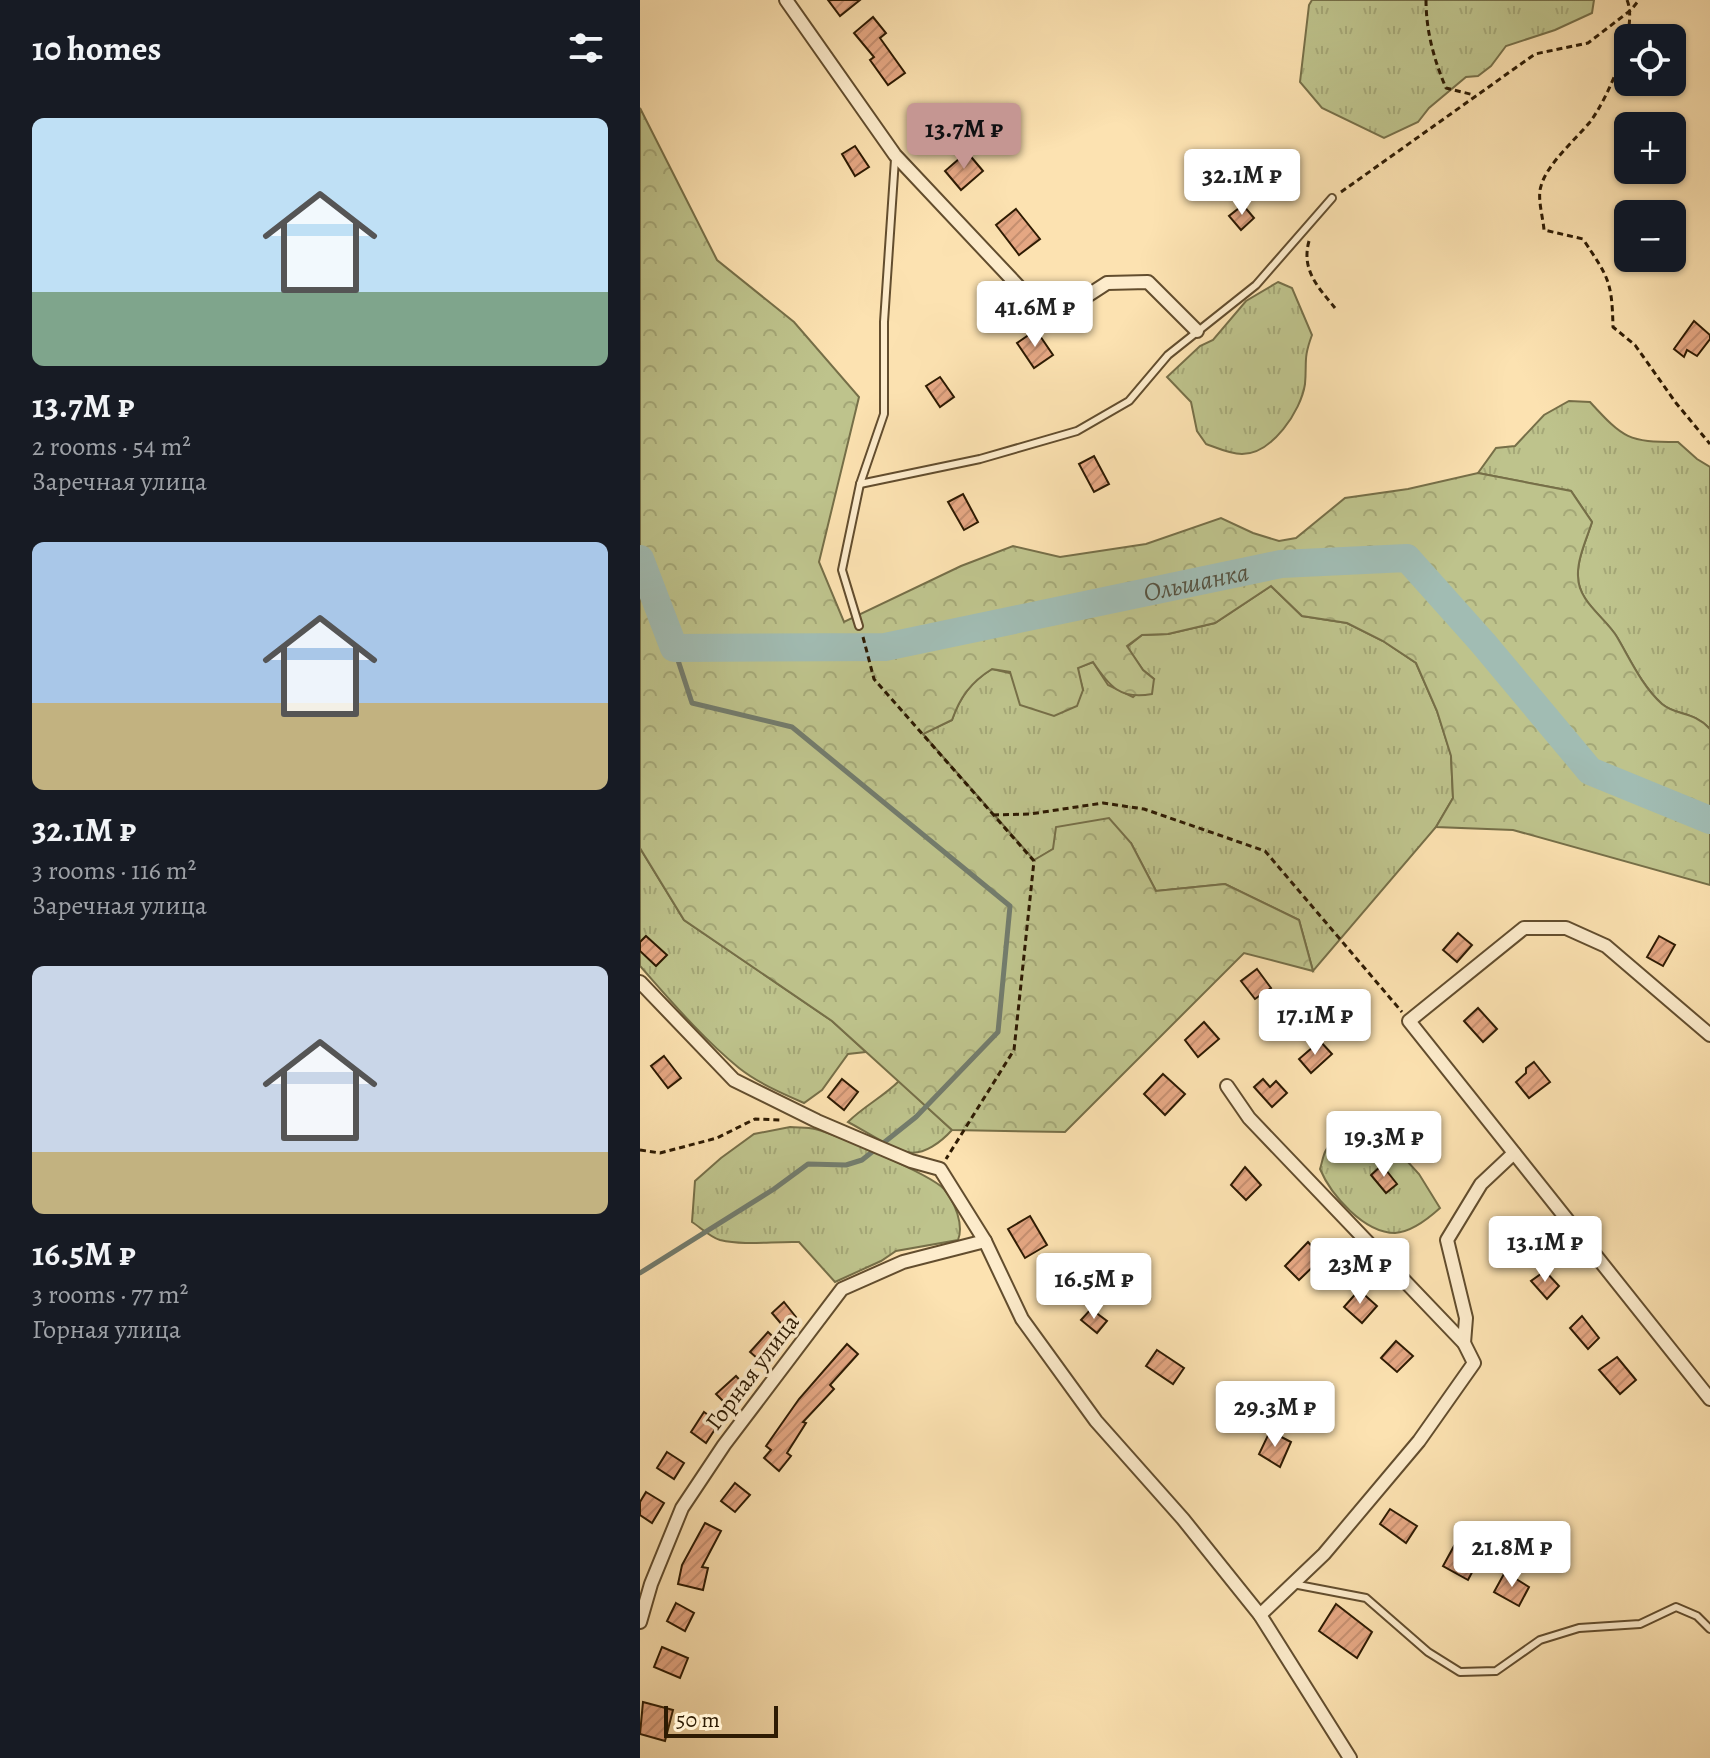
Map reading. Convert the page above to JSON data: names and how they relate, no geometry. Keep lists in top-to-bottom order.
{
  "streets": {
    "street": ["Горная улица"]
  },
  "water": ["Ольшанка"],
  "scale_bar": "50 m",
  "page": {
    "heading": "10 homes",
    "map_buttons": ["+", "−"],
    "list": [
      {
        "name": "13.7M ₽",
        "note": "2 rooms · 54 m² · Заречная улица"
      },
      {
        "name": "32.1M ₽",
        "note": "3 rooms · 116 m² · Заречная улица"
      },
      {
        "name": "16.5M ₽",
        "note": "3 rooms · 77 m² · Горная улица"
      }
    ],
    "price": [
      "13.7M ₽",
      "32.1M ₽",
      "41.6M ₽",
      "17.1M ₽",
      "19.3M ₽",
      "13.1M ₽",
      "23M ₽",
      "16.5M ₽",
      "29.3M ₽",
      "21.8M ₽"
    ],
    "scale": "50 m"
  }
}
